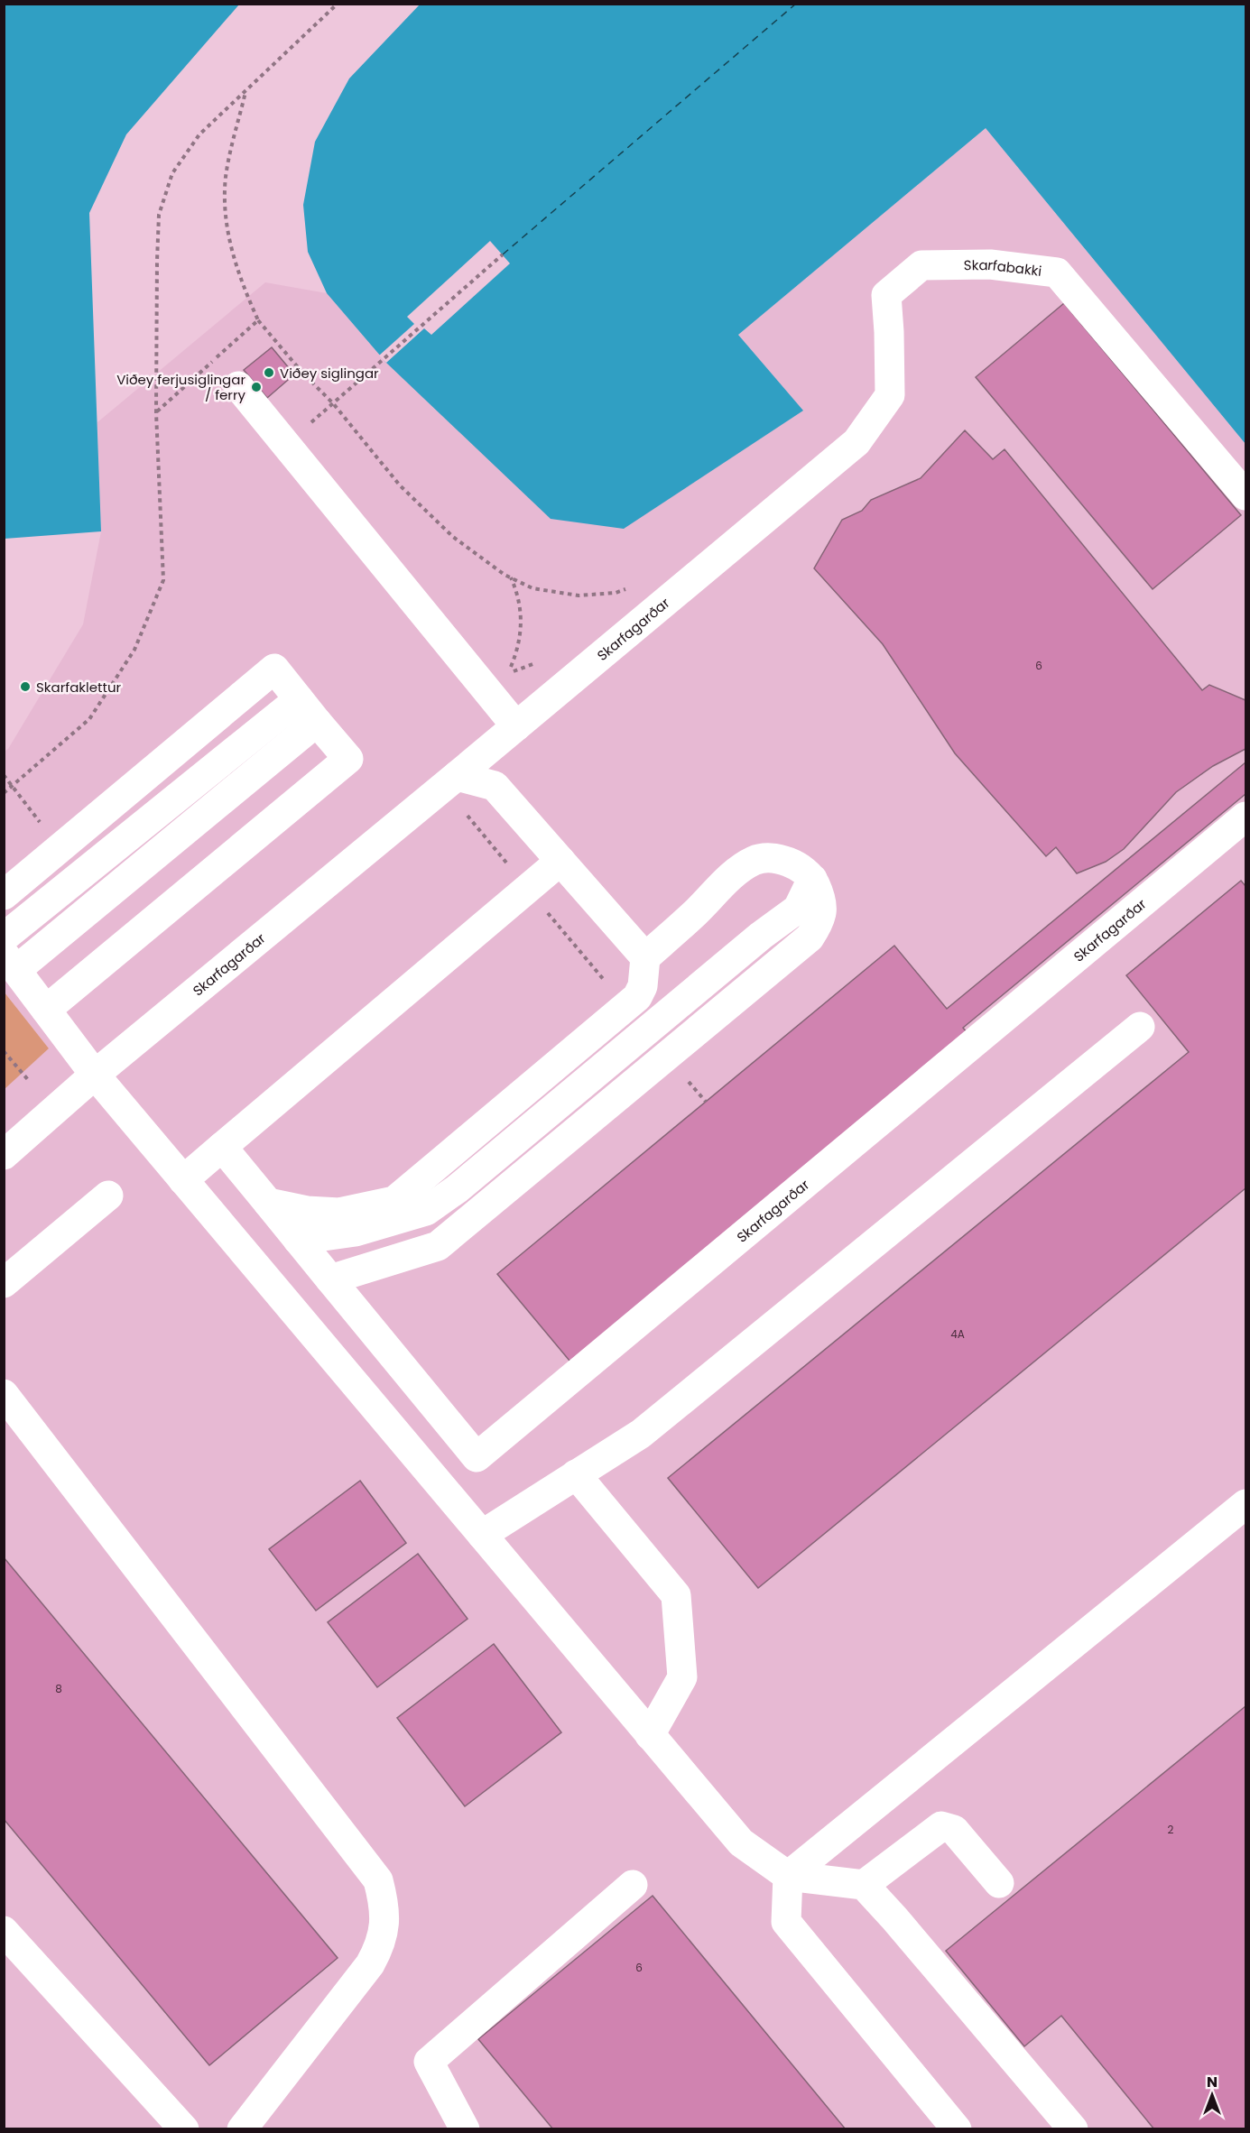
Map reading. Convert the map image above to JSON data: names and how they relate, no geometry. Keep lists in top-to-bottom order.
{
  "streets": {
    "street": ["Skarfabakki", "Skarfagarðar"]
  },
  "crossings": [
    ["Skarfabakki", "Skarfagarðar"]
  ],
  "places": ["Viðey siglingar", "Viðey ferjusiglingar / ferry", "Skarfaklettur"],
  "house_numbers": [
    "6",
    "4A",
    "8",
    "2",
    "6"
  ],
  "north": "top"
}
